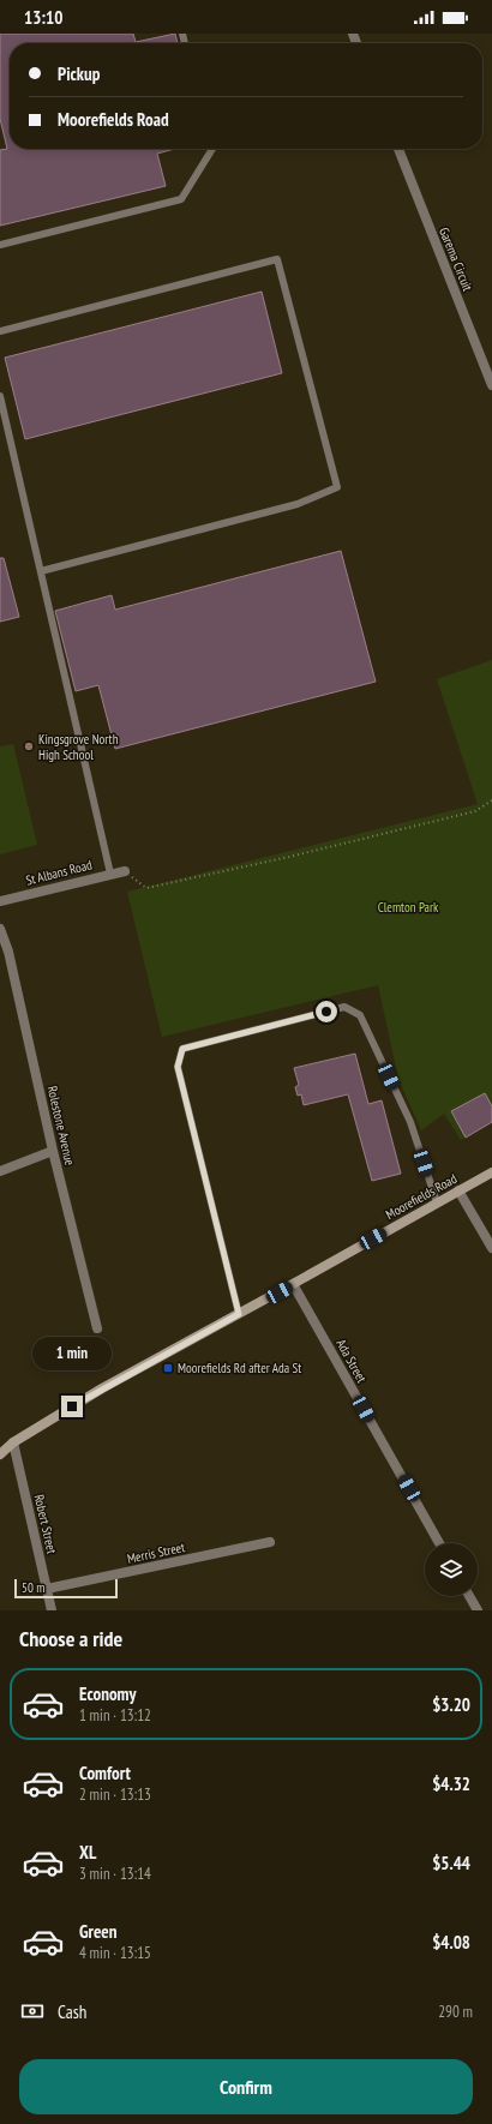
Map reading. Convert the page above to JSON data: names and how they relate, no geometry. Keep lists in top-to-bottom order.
{
  "streets": {
    "main road": ["Moorefields Road"],
    "street": [
      "Garema Circuit",
      "St Albans Road",
      "Rolestone Avenue",
      "Ada Street",
      "Robert Street",
      "Merris Street"
    ]
  },
  "crossings": [
    ["Moorefields Road", "Ada Street"],
    ["Moorefields Road", "Robert Street"],
    ["Robert Street", "Merris Street"]
  ],
  "parks": ["Clemton Park"],
  "places": {
    "other": ["Kingsgrove North High School"],
    "transit": ["Moorefields Rd after Ada St"]
  },
  "scale_bar": "50 m",
  "page": {
    "status": "13:10",
    "banner": ["Pickup", "Moorefields Road"],
    "bubble": "1 min",
    "scale": "50 m",
    "heading": "Choose a ride",
    "list": [
      {
        "name": "Economy",
        "note": "1 min · 13:12",
        "value": "$3.20"
      },
      {
        "name": "Comfort",
        "note": "2 min · 13:13",
        "value": "$4.32"
      },
      {
        "name": "XL",
        "note": "3 min · 13:14",
        "value": "$5.44"
      },
      {
        "name": "Green",
        "note": "4 min · 13:15",
        "value": "$4.08"
      }
    ],
    "pay": ["Cash", "290 m"],
    "buttons": "Confirm"
  }
}
